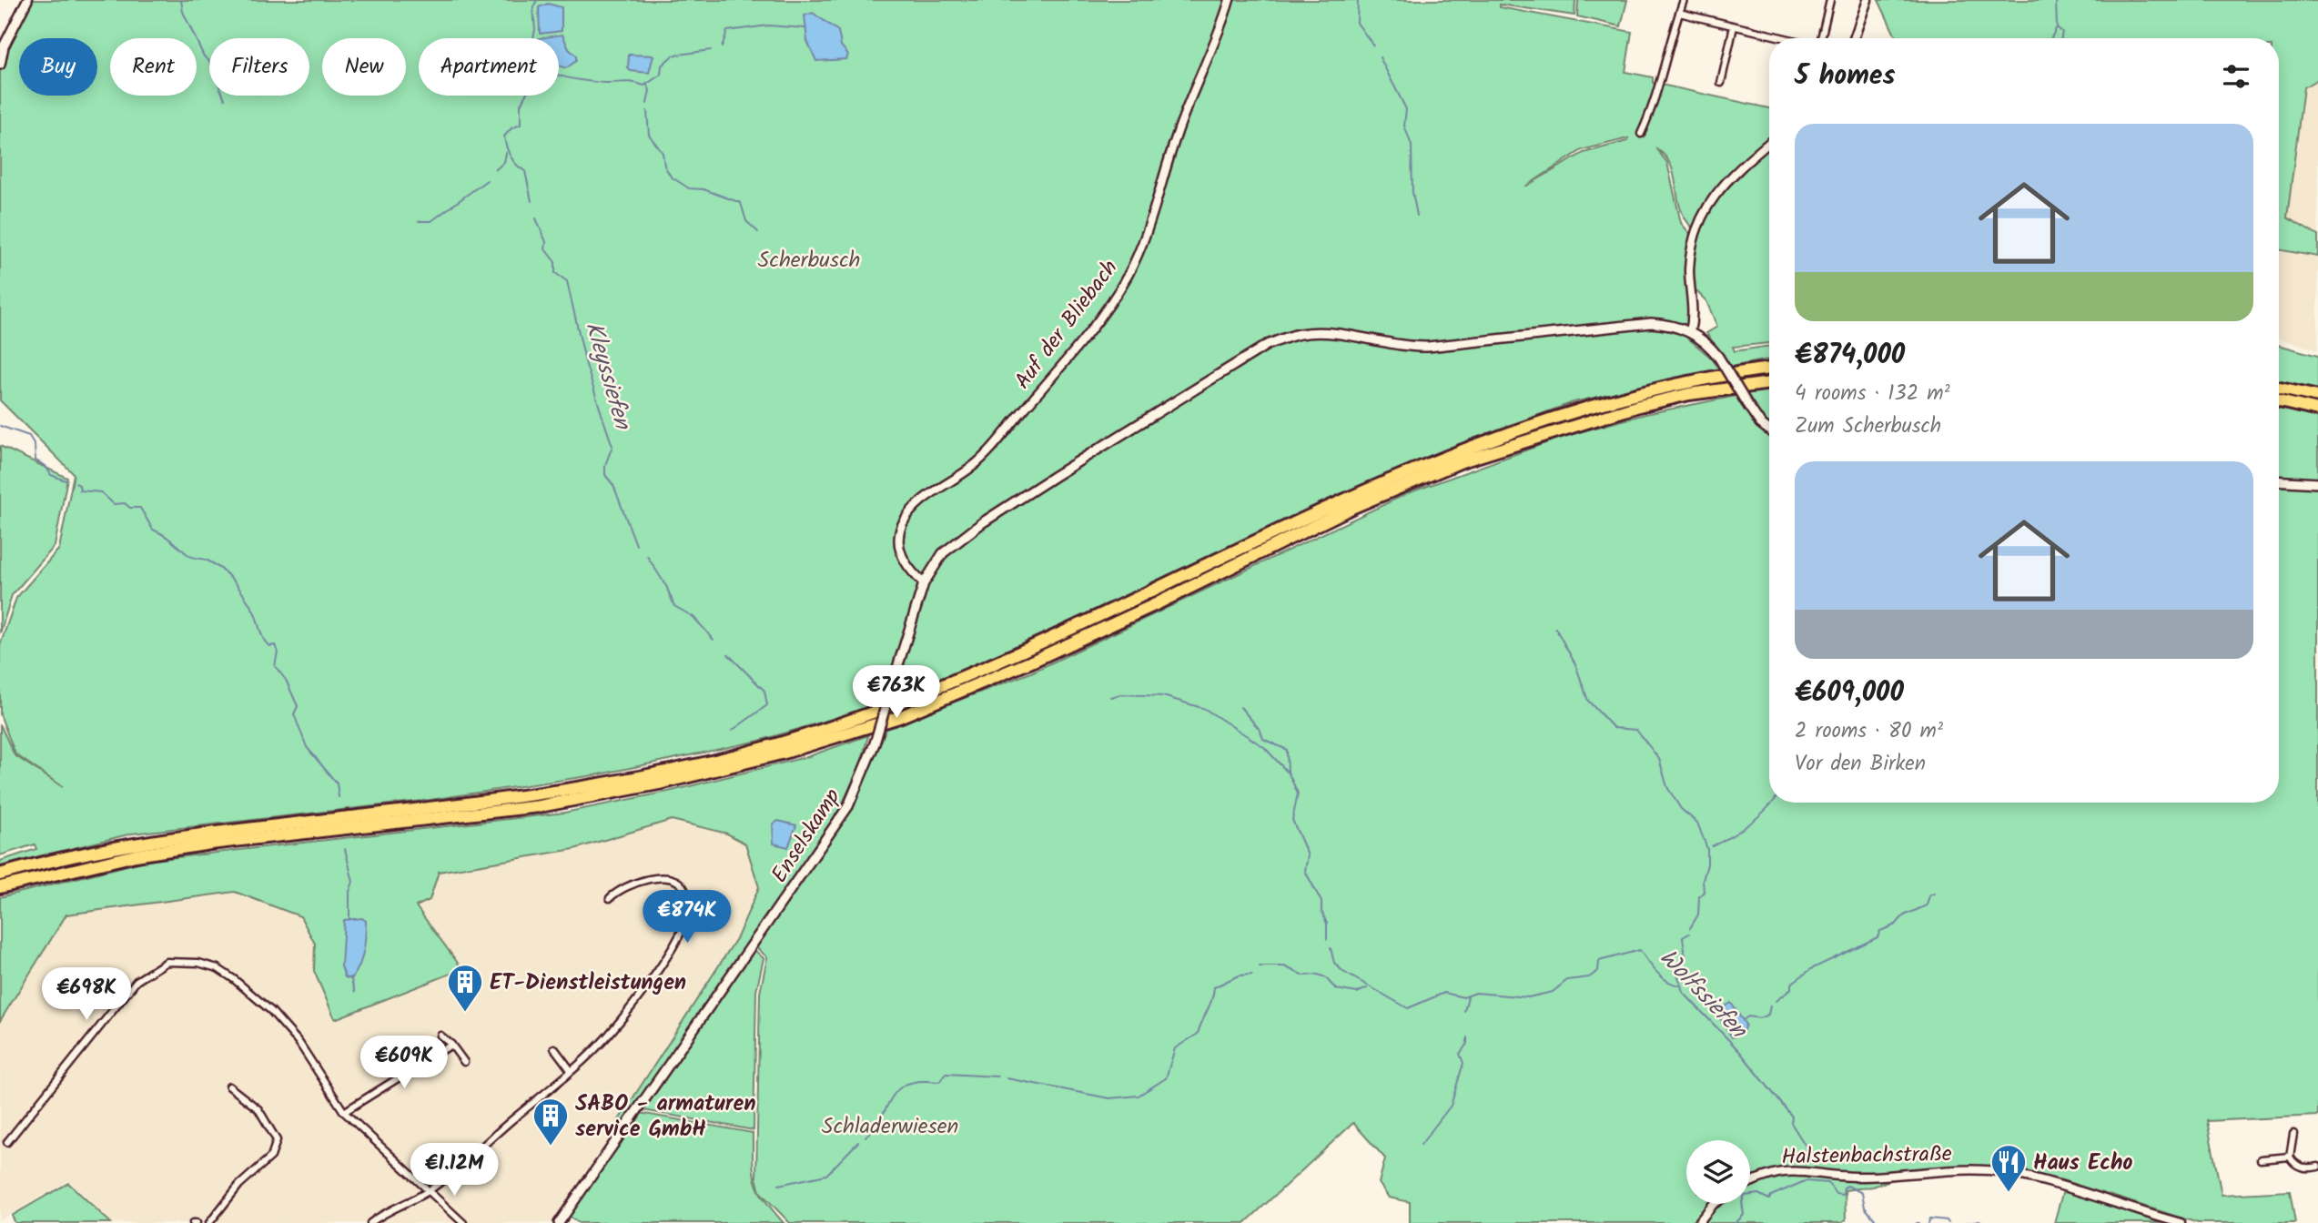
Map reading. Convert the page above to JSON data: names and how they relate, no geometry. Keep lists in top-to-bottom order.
{
  "streets": {
    "main road": ["Enselskamp"],
    "street": ["Auf der Bliebach", "Halstenbachstraße"]
  },
  "crossings": [
    ["Auf der Bliebach", "Enselskamp"]
  ],
  "water": ["Kleyssiefen", "Wolfssiefen"],
  "parks": ["Scherbusch", "Schladerwiesen"],
  "places": {
    "building": ["ET-Dienstleistungen", "SABO - armaturen service GmbH"],
    "restaurant": ["Haus Echo"]
  },
  "page": {
    "chip": [
      "Buy",
      "Rent",
      "Filters",
      "New",
      "Apartment"
    ],
    "heading": "5 homes",
    "list": [
      {
        "name": "€874,000",
        "note": "4 rooms · 132 m² · Zum Scherbusch"
      },
      {
        "name": "€609,000",
        "note": "2 rooms · 80 m² · Vor den Birken"
      }
    ],
    "price": [
      "€763K",
      "€874K",
      "€698K",
      "€609K",
      "€1.12M"
    ]
  }
}
